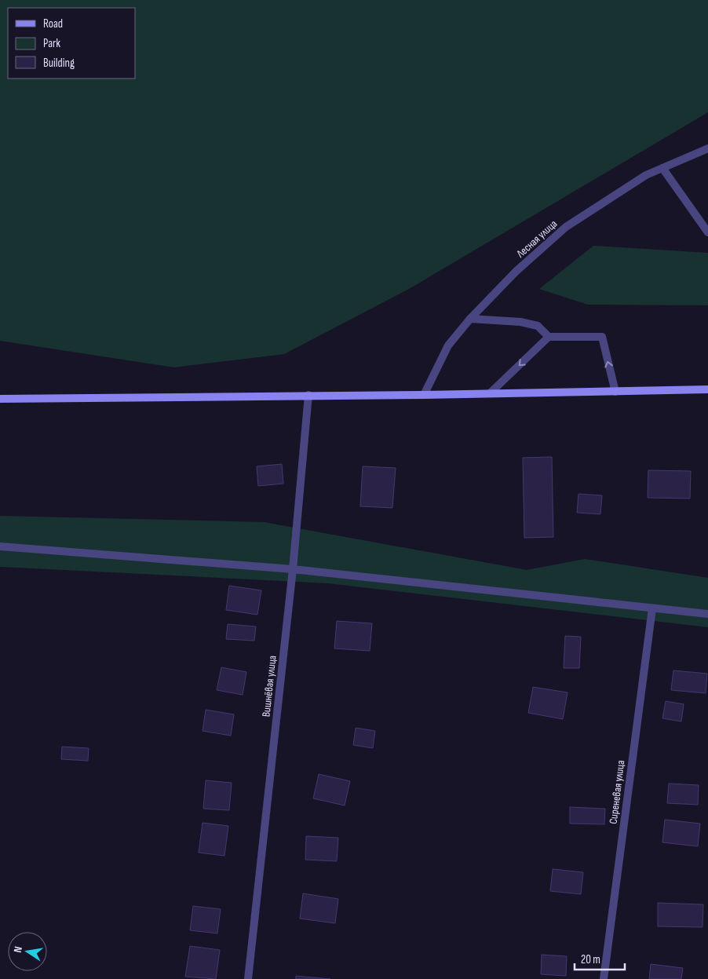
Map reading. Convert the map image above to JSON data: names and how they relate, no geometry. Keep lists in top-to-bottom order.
{
  "streets": {
    "street": ["Лесная улица", "Вишнёвая улица", "Сиреневая улица"]
  },
  "legend": ["Road", "Park", "Building"],
  "scale_bar": "20 m",
  "north": "left"
}
